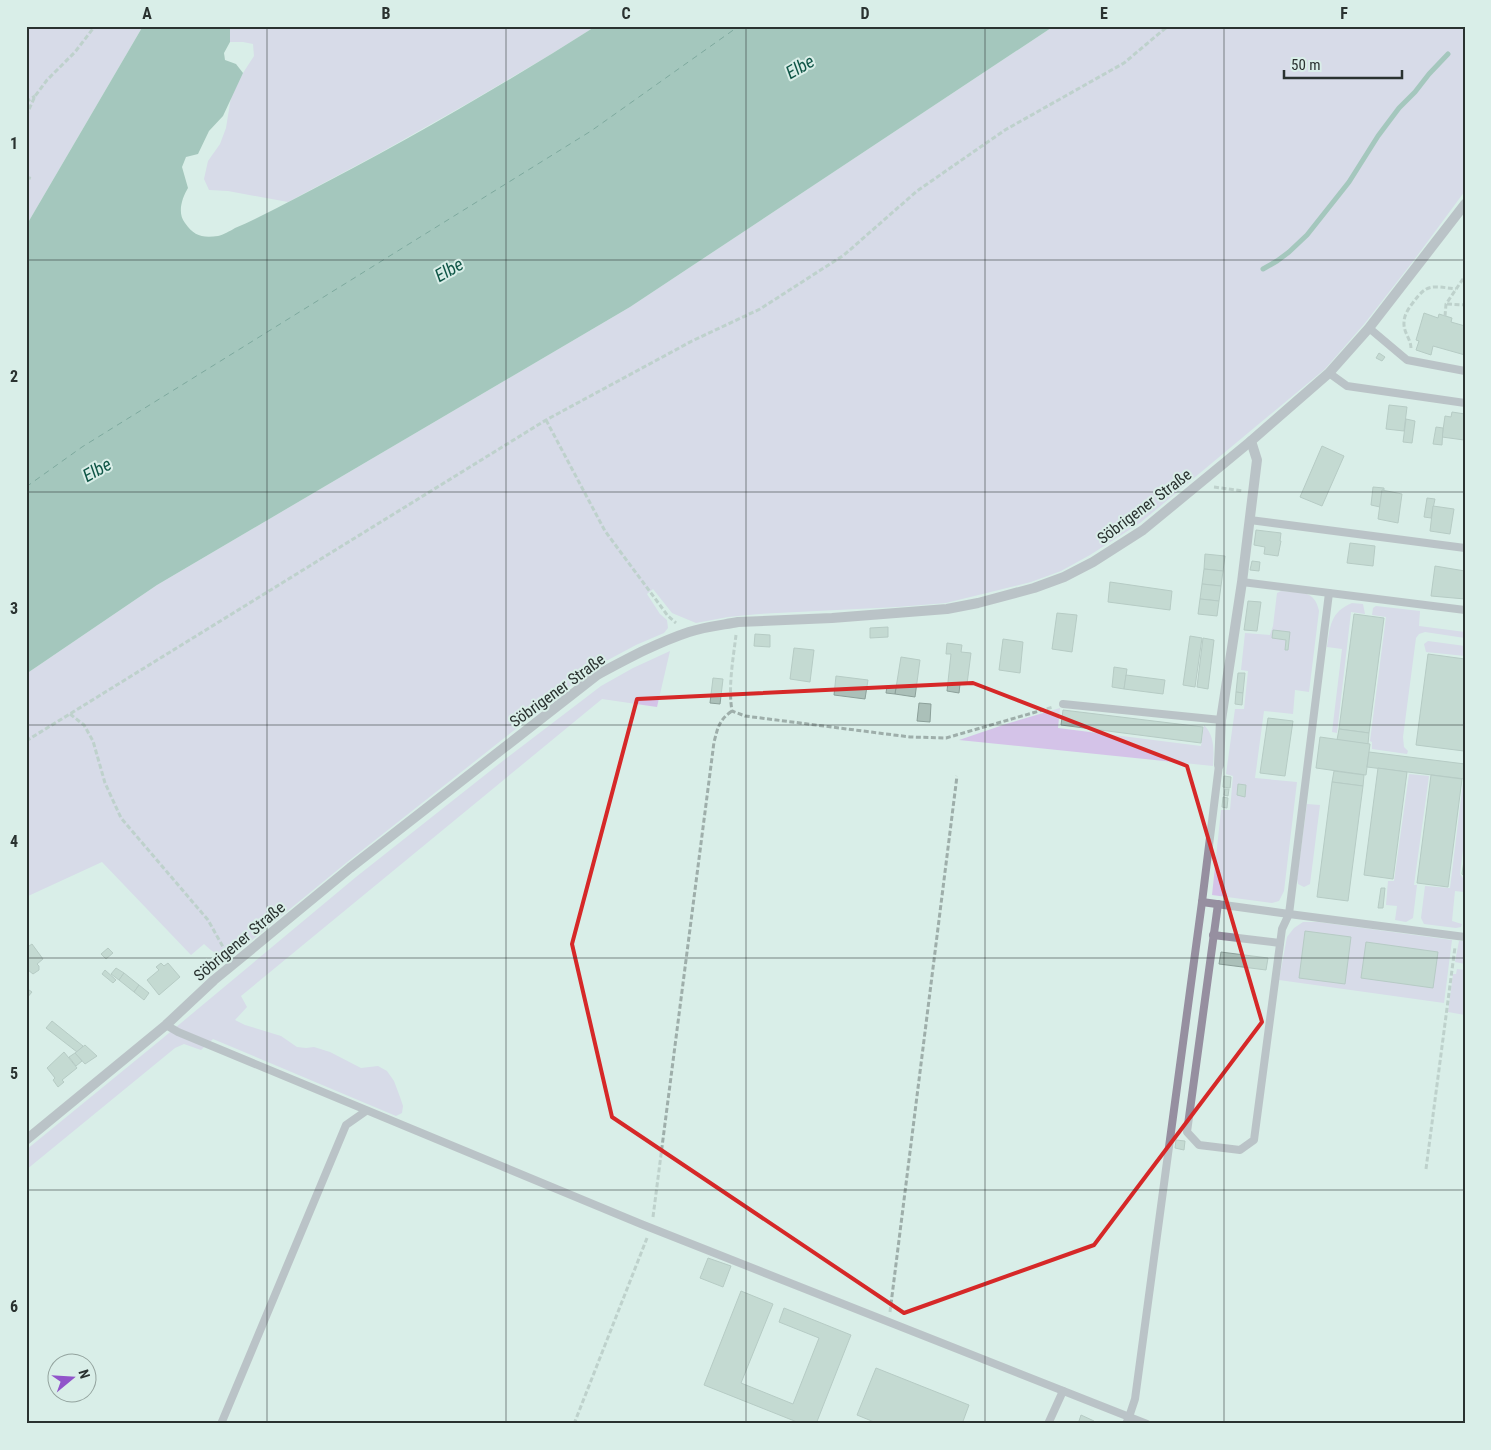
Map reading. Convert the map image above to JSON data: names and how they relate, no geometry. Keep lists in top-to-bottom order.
{
  "streets": {
    "street": ["Söbrigener Straße"]
  },
  "water": ["Elbe"],
  "scale_bar": "50 m",
  "north": "right",
  "grid": {
    "columns": [
      "A",
      "B",
      "C",
      "D",
      "E",
      "F"
    ],
    "rows": [
      "1",
      "2",
      "3",
      "4",
      "5",
      "6"
    ]
  }
}
